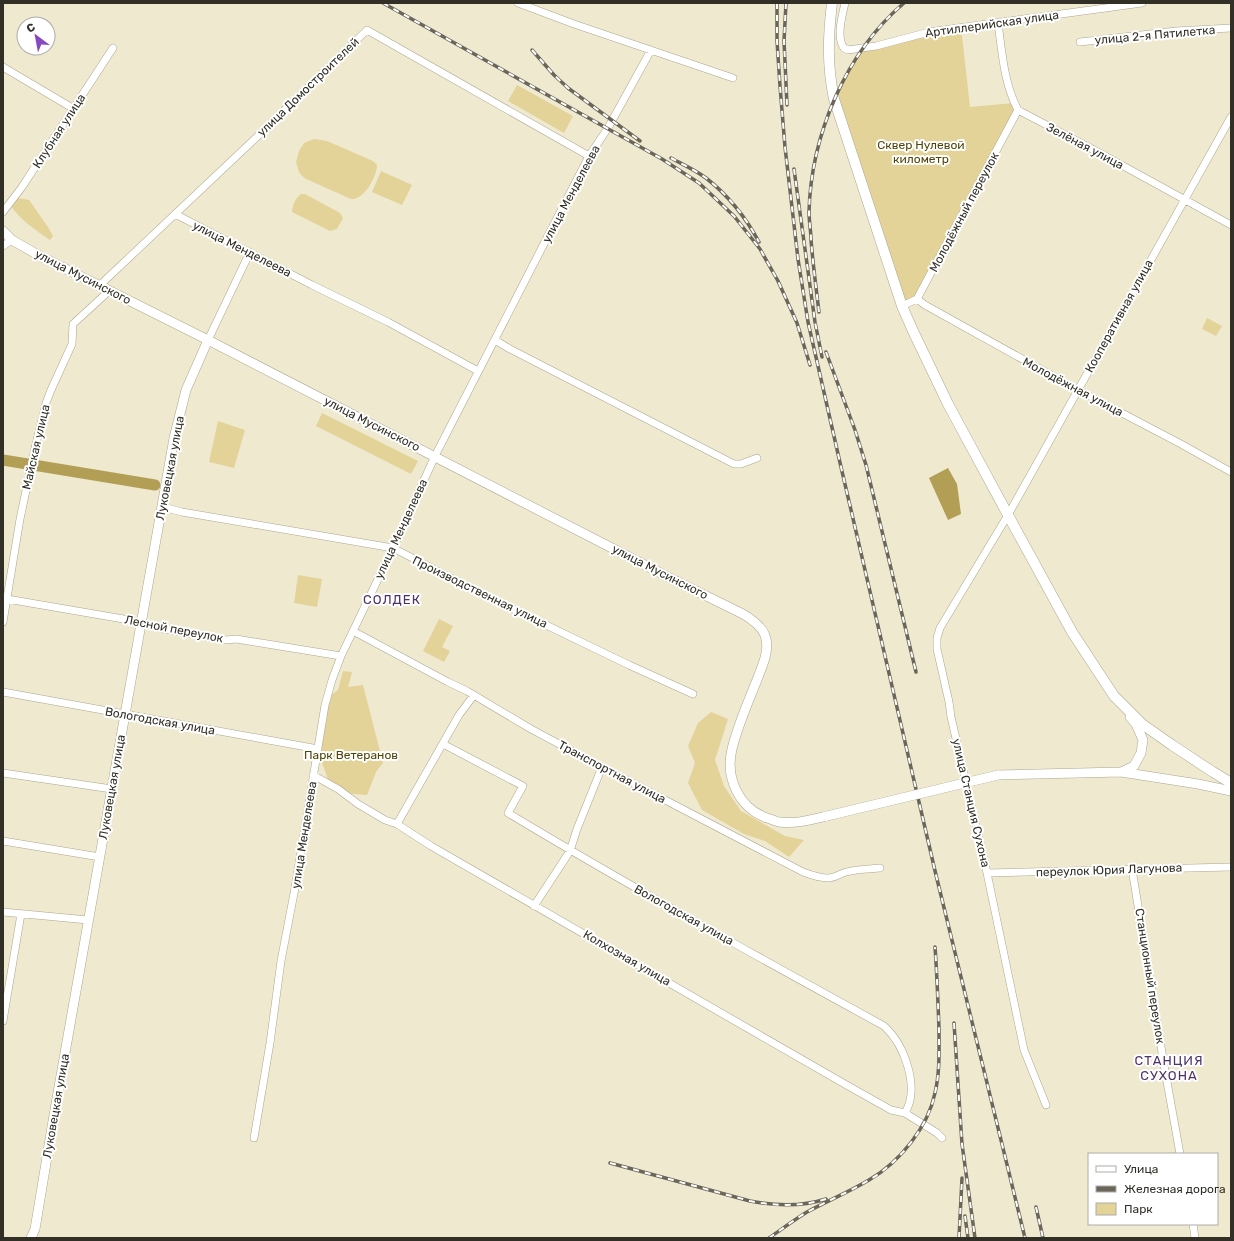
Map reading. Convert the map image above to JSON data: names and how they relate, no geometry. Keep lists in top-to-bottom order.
{
  "streets": {
    "street": [
      "Артиллерийская улица",
      "улица 2-я Пятилетка",
      "улица Домостроителей",
      "Клубная улица",
      "Зелёная улица",
      "улица Менделеева",
      "Молодёжный переулок",
      "улица Мусинского",
      "Кооперативная улица",
      "Молодёжная улица",
      "Майская улица",
      "Луковецкая улица",
      "Производственная улица",
      "Лесной переулок",
      "Вологодская улица",
      "Транспортная улица",
      "улица Станция Сухона",
      "переулок Юрия Лагунова",
      "Колхозная улица",
      "Станционный переулок"
    ]
  },
  "crossings": [
    ["улица Домостроителей", "улица Менделеева"],
    ["улица Домостроителей", "улица Мусинского"],
    ["Зелёная улица", "Молодёжный переулок"],
    ["Зелёная улица", "Кооперативная улица"],
    ["улица Менделеева", "улица Мусинского"],
    ["улица Менделеева", "Производственная улица"],
    ["улица Менделеева", "Лесной переулок"],
    ["улица Менделеева", "Вологодская улица"],
    ["улица Менделеева", "Транспортная улица"],
    ["улица Менделеева", "Колхозная улица"],
    ["Молодёжный переулок", "Молодёжная улица"],
    ["улица Мусинского", "Майская улица"],
    ["улица Мусинского", "Луковецкая улица"],
    ["Кооперативная улица", "Молодёжная улица"],
    ["Кооперативная улица", "улица Станция Сухона"],
    ["Майская улица", "Лесной переулок"],
    ["Луковецкая улица", "Производственная улица"],
    ["Луковецкая улица", "Лесной переулок"],
    ["Луковецкая улица", "Вологодская улица"],
    ["Вологодская улица", "Колхозная улица"],
    ["улица Станция Сухона", "переулок Юрия Лагунова"],
    ["переулок Юрия Лагунова", "Станционный переулок"]
  ],
  "districts": ["СОЛДЕК", "СТАНЦИЯ СУХОНА"],
  "parks": ["Сквер Нулевой километр", "Парк Ветеранов"],
  "legend": ["Улица", "Железная дорога", "Парк"],
  "north": "top left"
}
